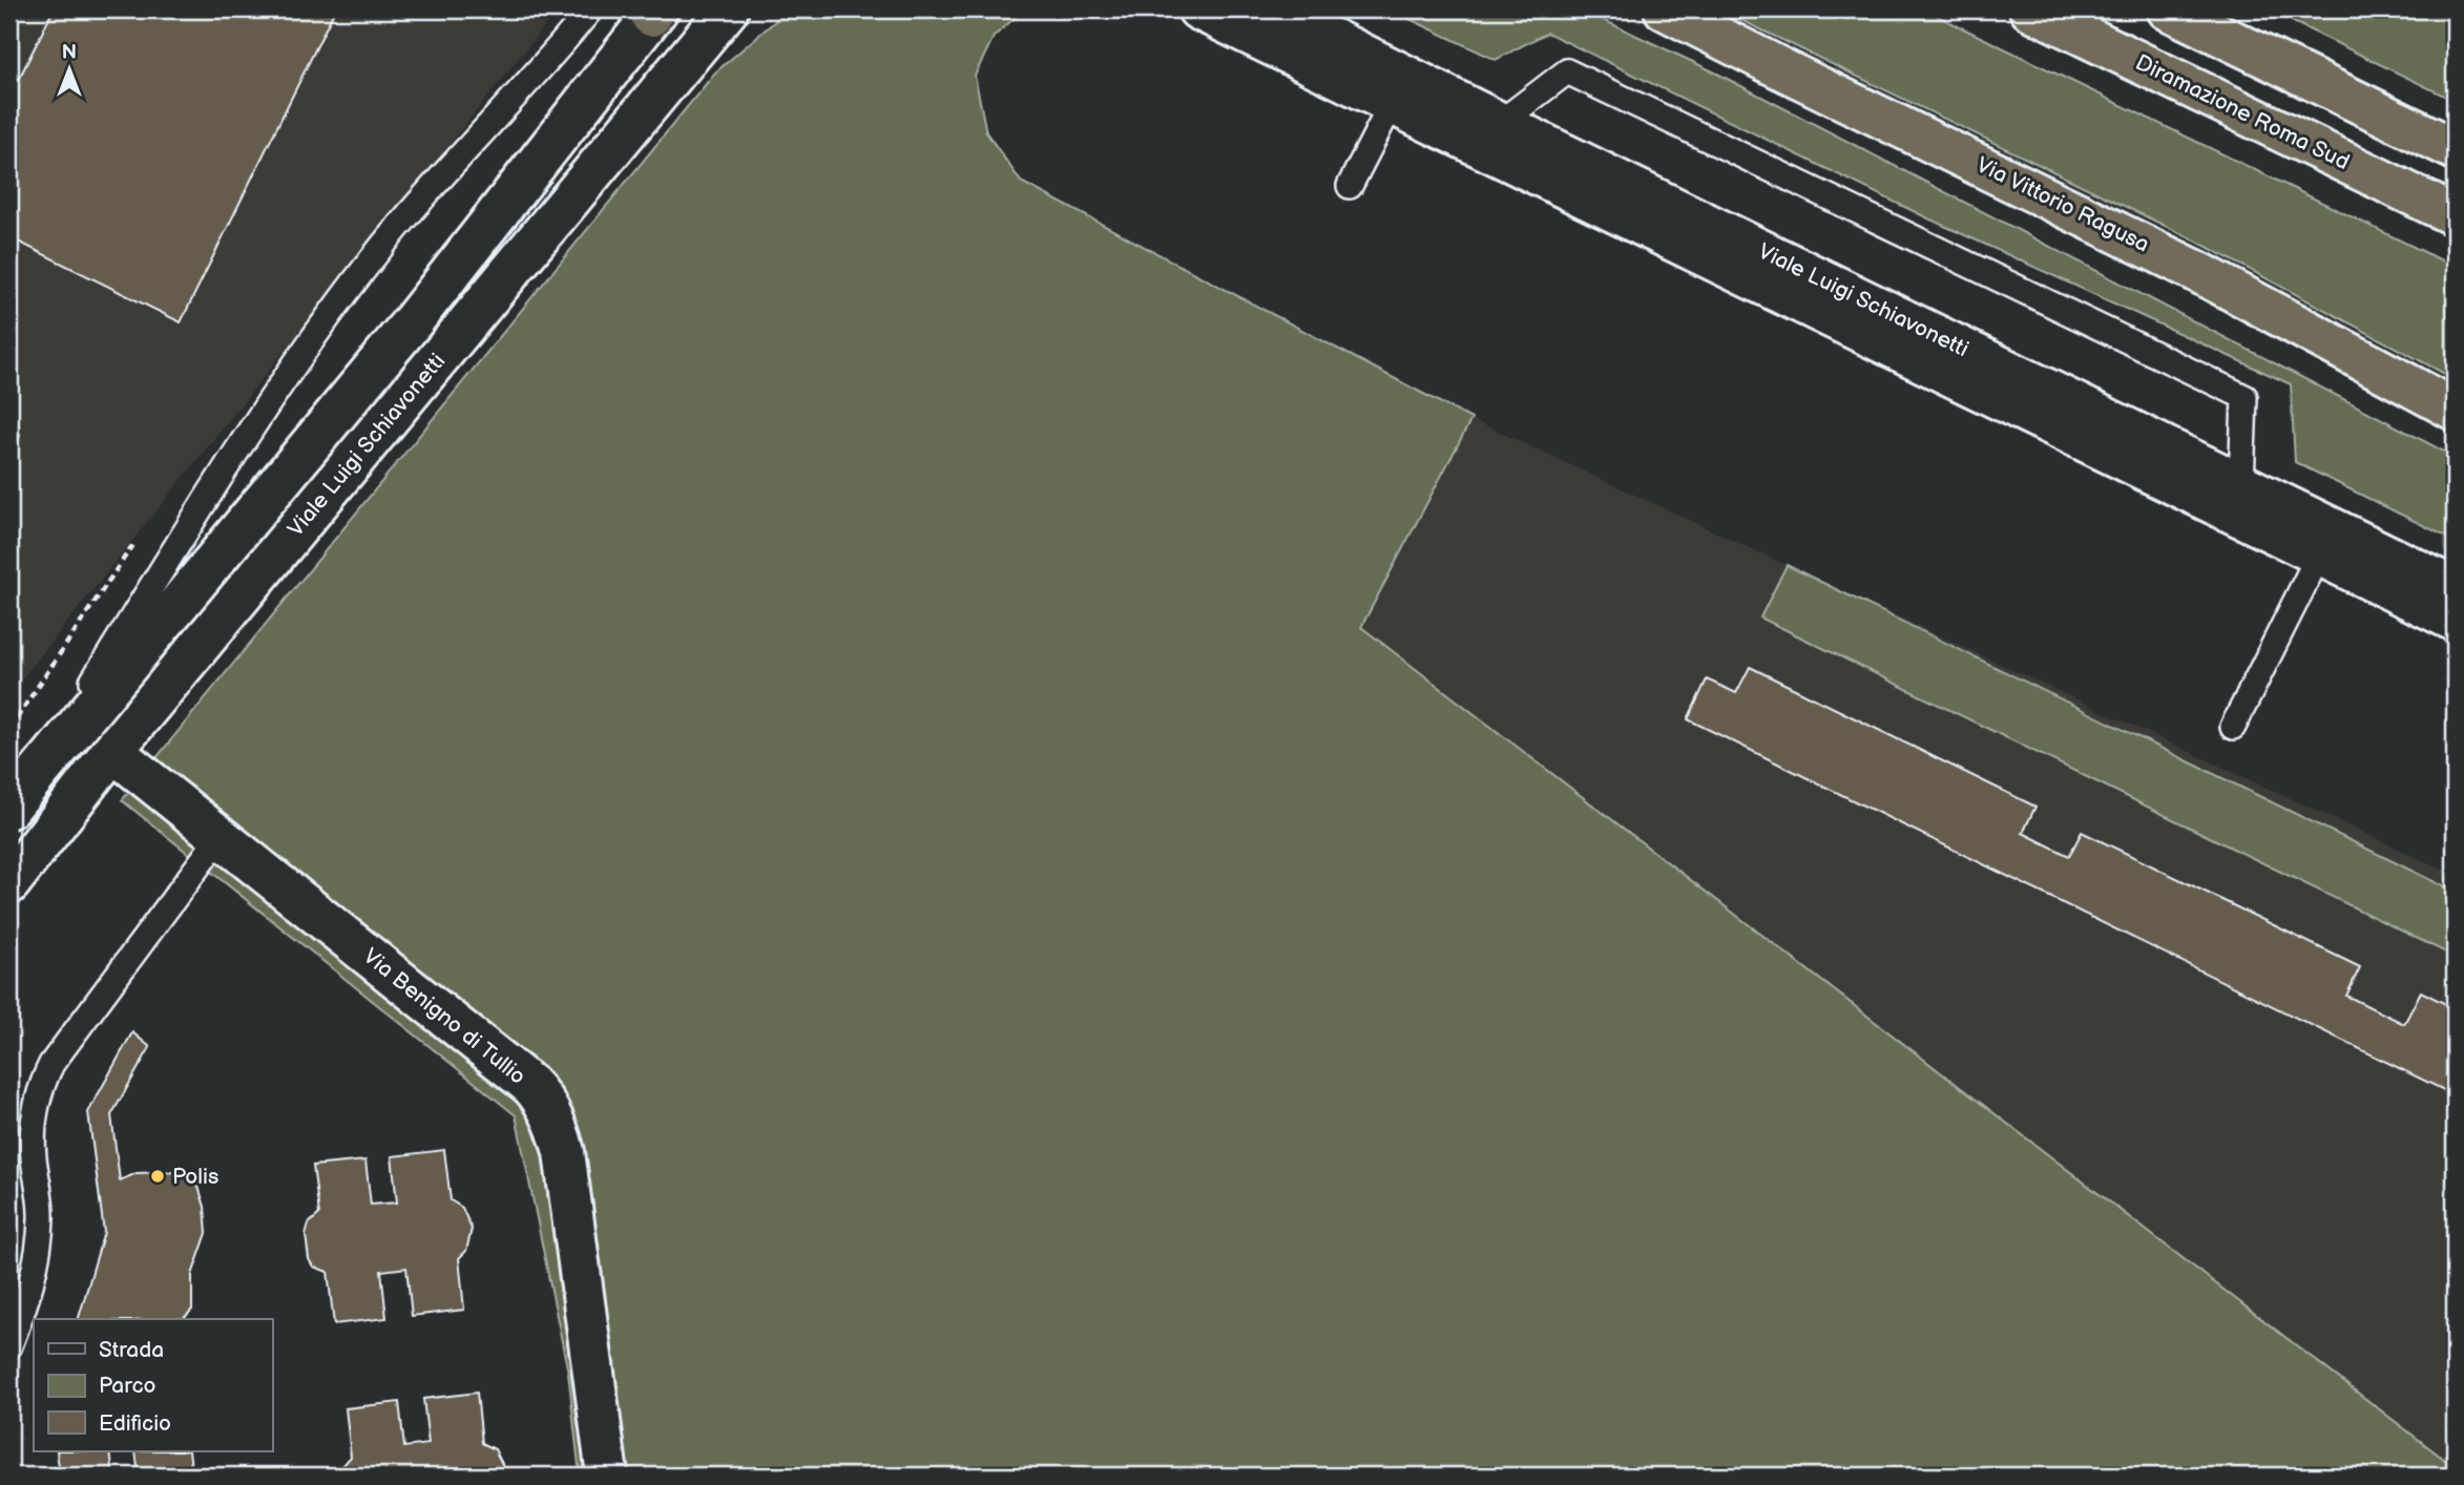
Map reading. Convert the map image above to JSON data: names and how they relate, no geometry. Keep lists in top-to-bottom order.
{
  "streets": {
    "highway": ["Diramazione Roma Sud", "Via Vittorio Ragusa"],
    "street": ["Viale Luigi Schiavonetti", "Via Benigno di Tullio"]
  },
  "crossings": [
    ["Viale Luigi Schiavonetti", "Via Benigno di Tullio"]
  ],
  "places": ["Polis"],
  "legend": ["Strada", "Parco", "Edificio"],
  "north": "top"
}
